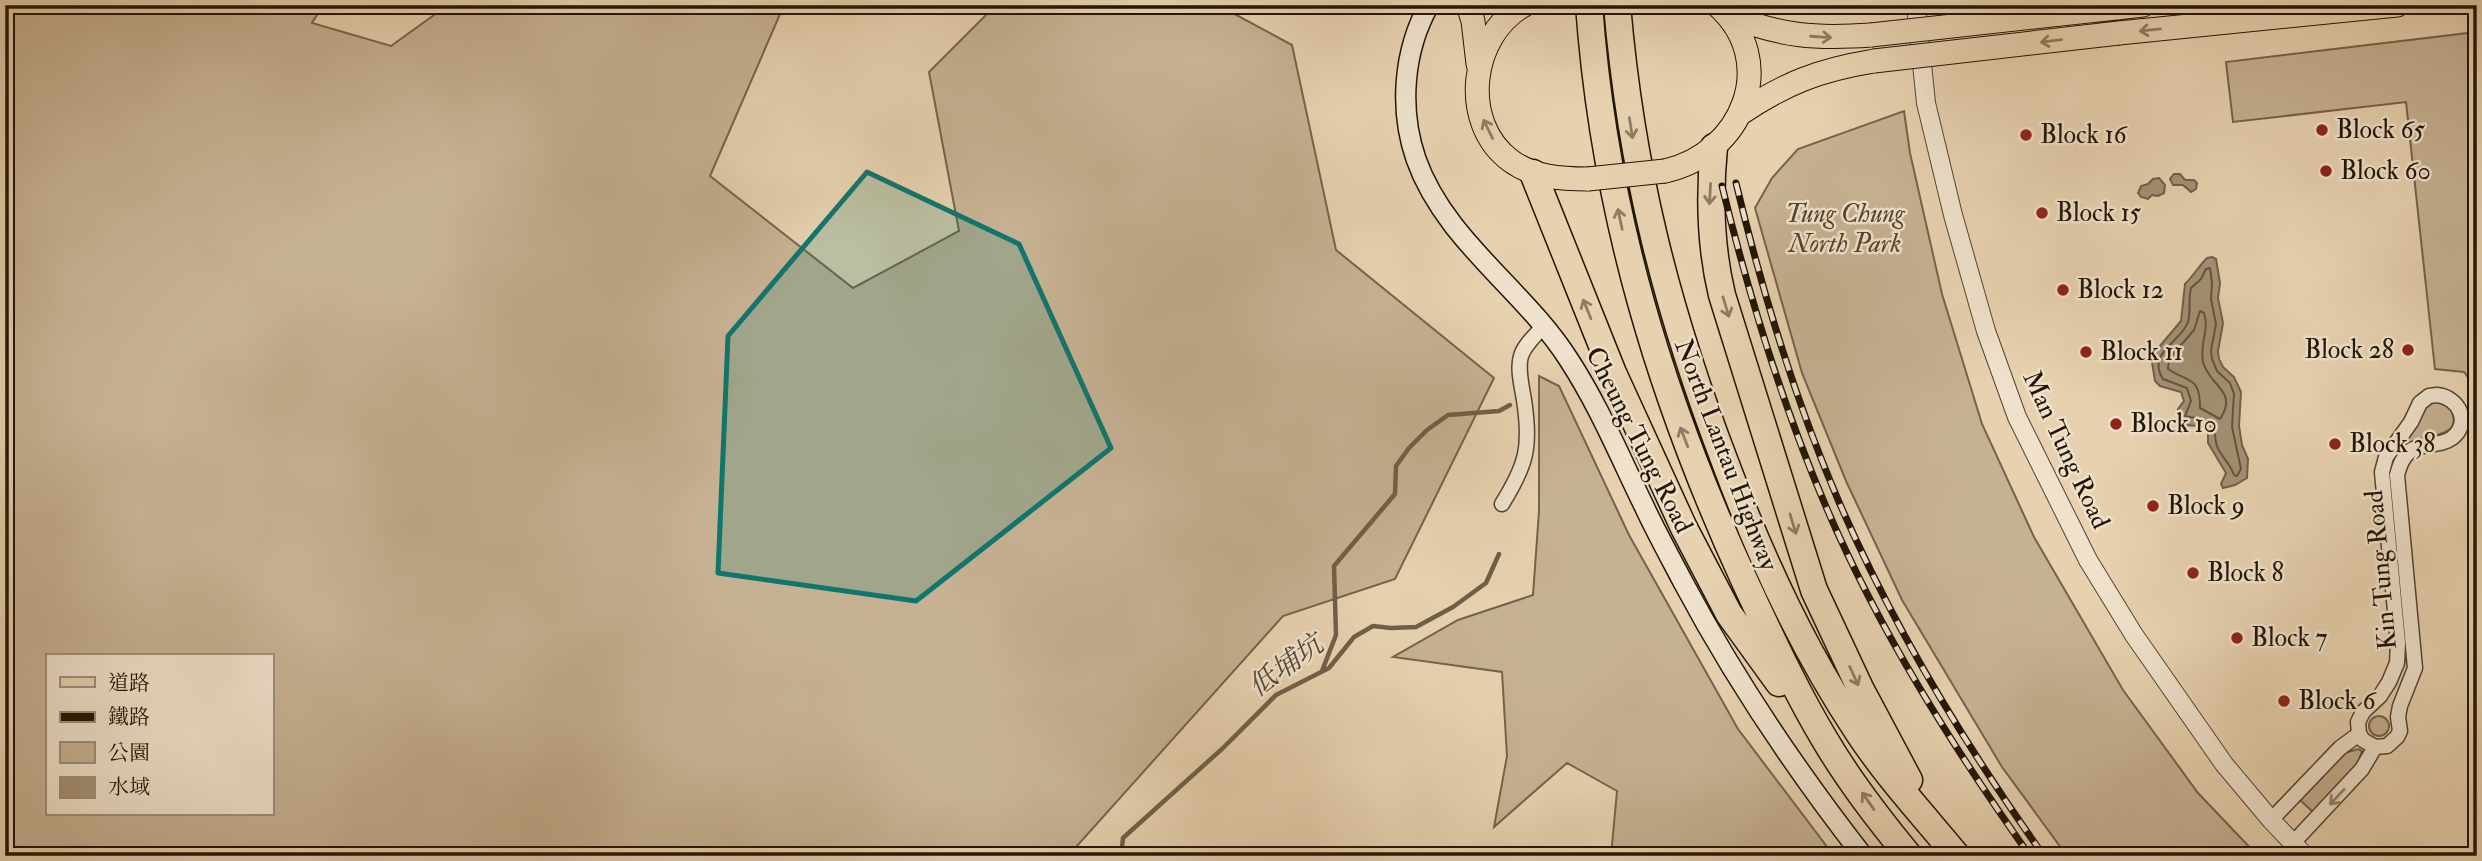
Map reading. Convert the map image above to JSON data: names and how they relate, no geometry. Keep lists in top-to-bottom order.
{
  "streets": {
    "highway": ["North Lantau Highway"],
    "main road": ["Cheung Tung Road"],
    "street": ["Man Tung Road", "Kin Tung Road"]
  },
  "crossings": [
    ["Man Tung Road", "Kin Tung Road"]
  ],
  "water": ["低埔坑"],
  "parks": ["Tung Chung North Park"],
  "places": [
    "Block 65",
    "Block 16",
    "Block 60",
    "Block 15",
    "Block 12",
    "Block 28",
    "Block 11",
    "Block 10",
    "Block 38",
    "Block 9",
    "Block 8",
    "Block 7",
    "Block 6"
  ],
  "legend": [
    "道路",
    "鐵路",
    "公園",
    "水域"
  ]
}
